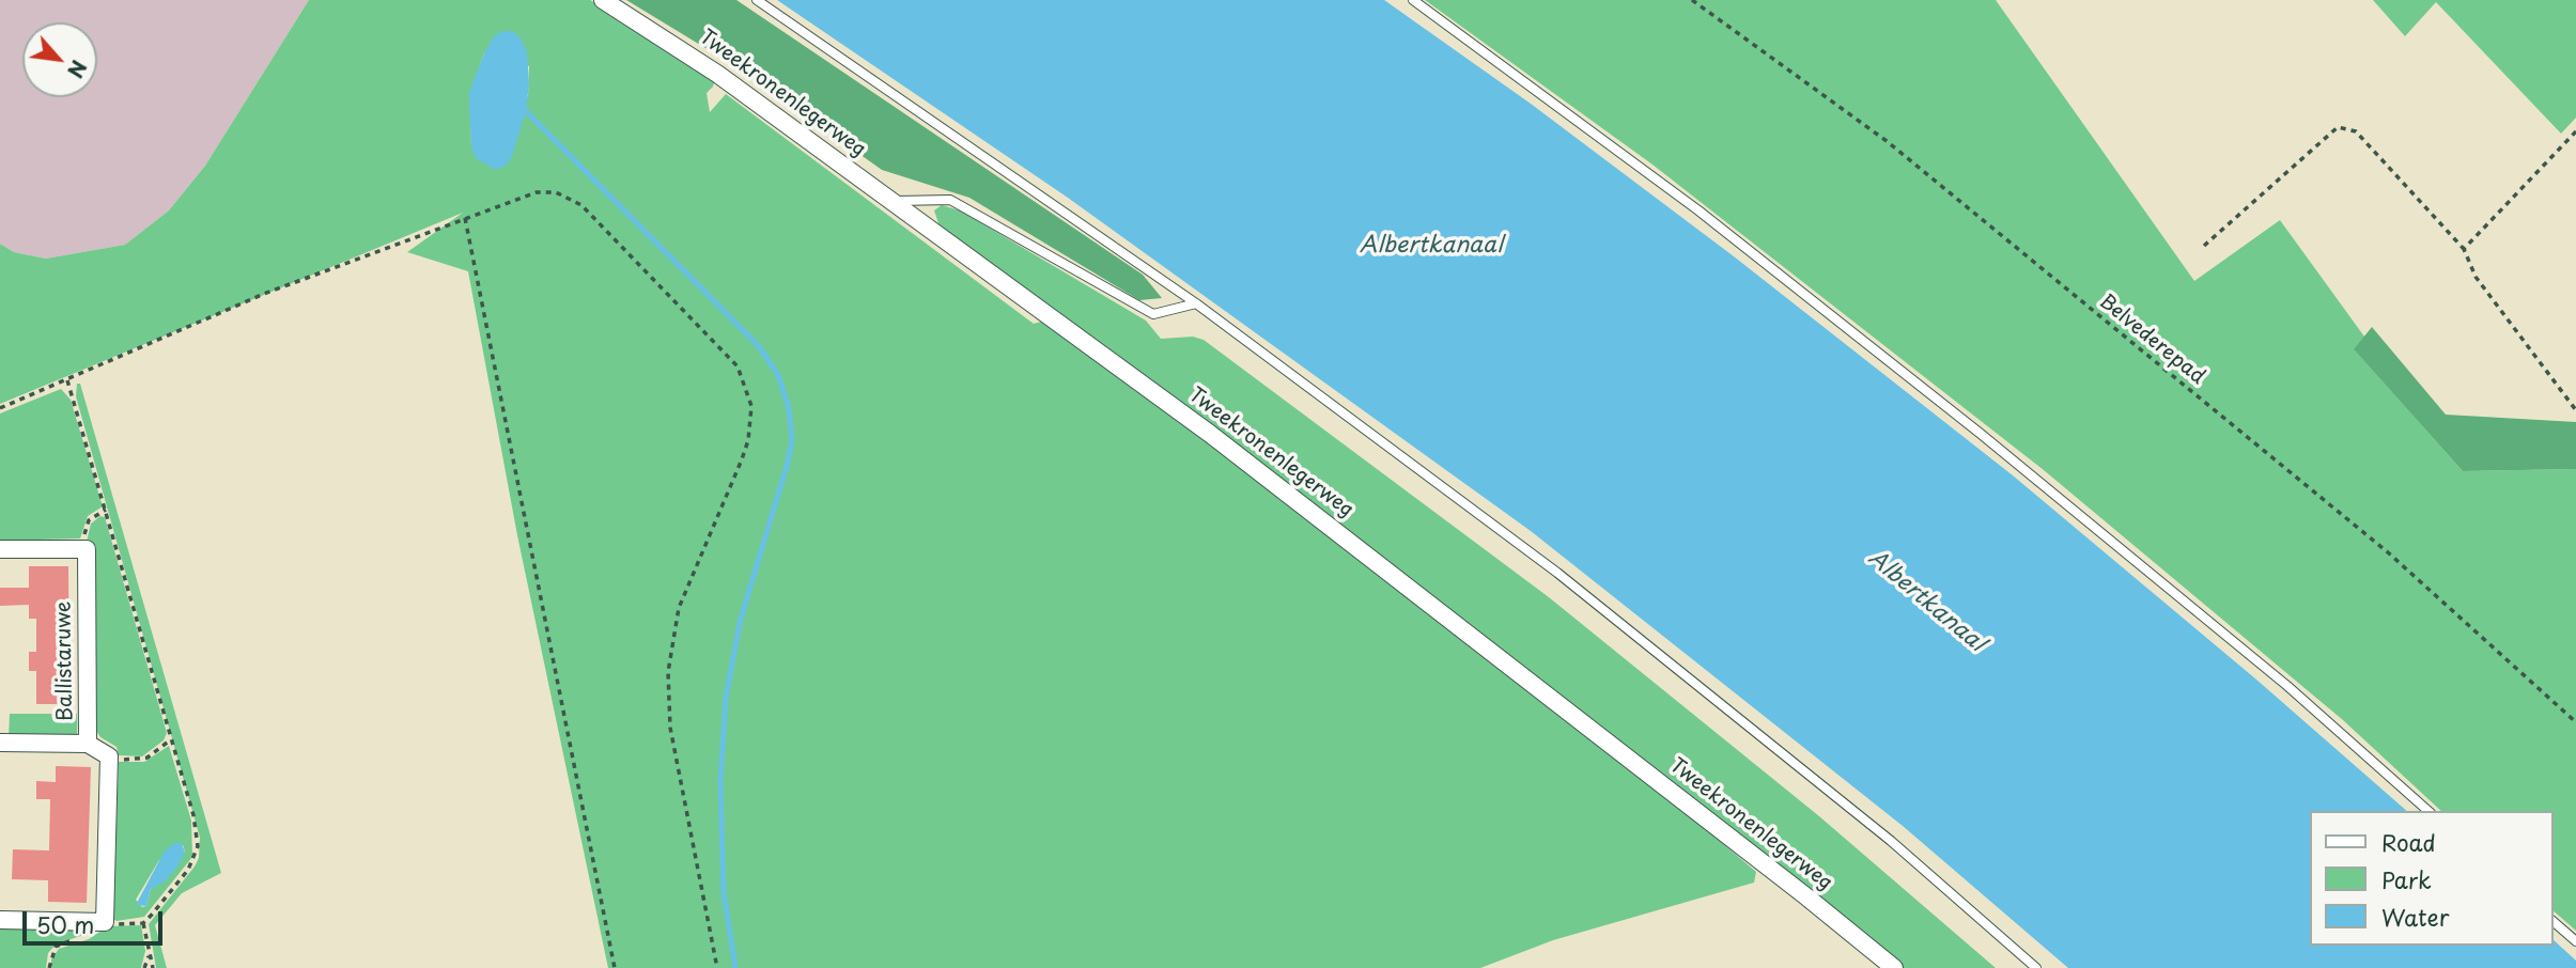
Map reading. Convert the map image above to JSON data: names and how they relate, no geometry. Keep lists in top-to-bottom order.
{
  "streets": {
    "street": ["Tweekronenlegerweg", "Ballistaruwe"],
    "path": ["Belvederepad"]
  },
  "water": ["Albertkanaal"],
  "legend": ["Road", "Park", "Water"],
  "scale_bar": "50 m",
  "north": "bottom right"
}
